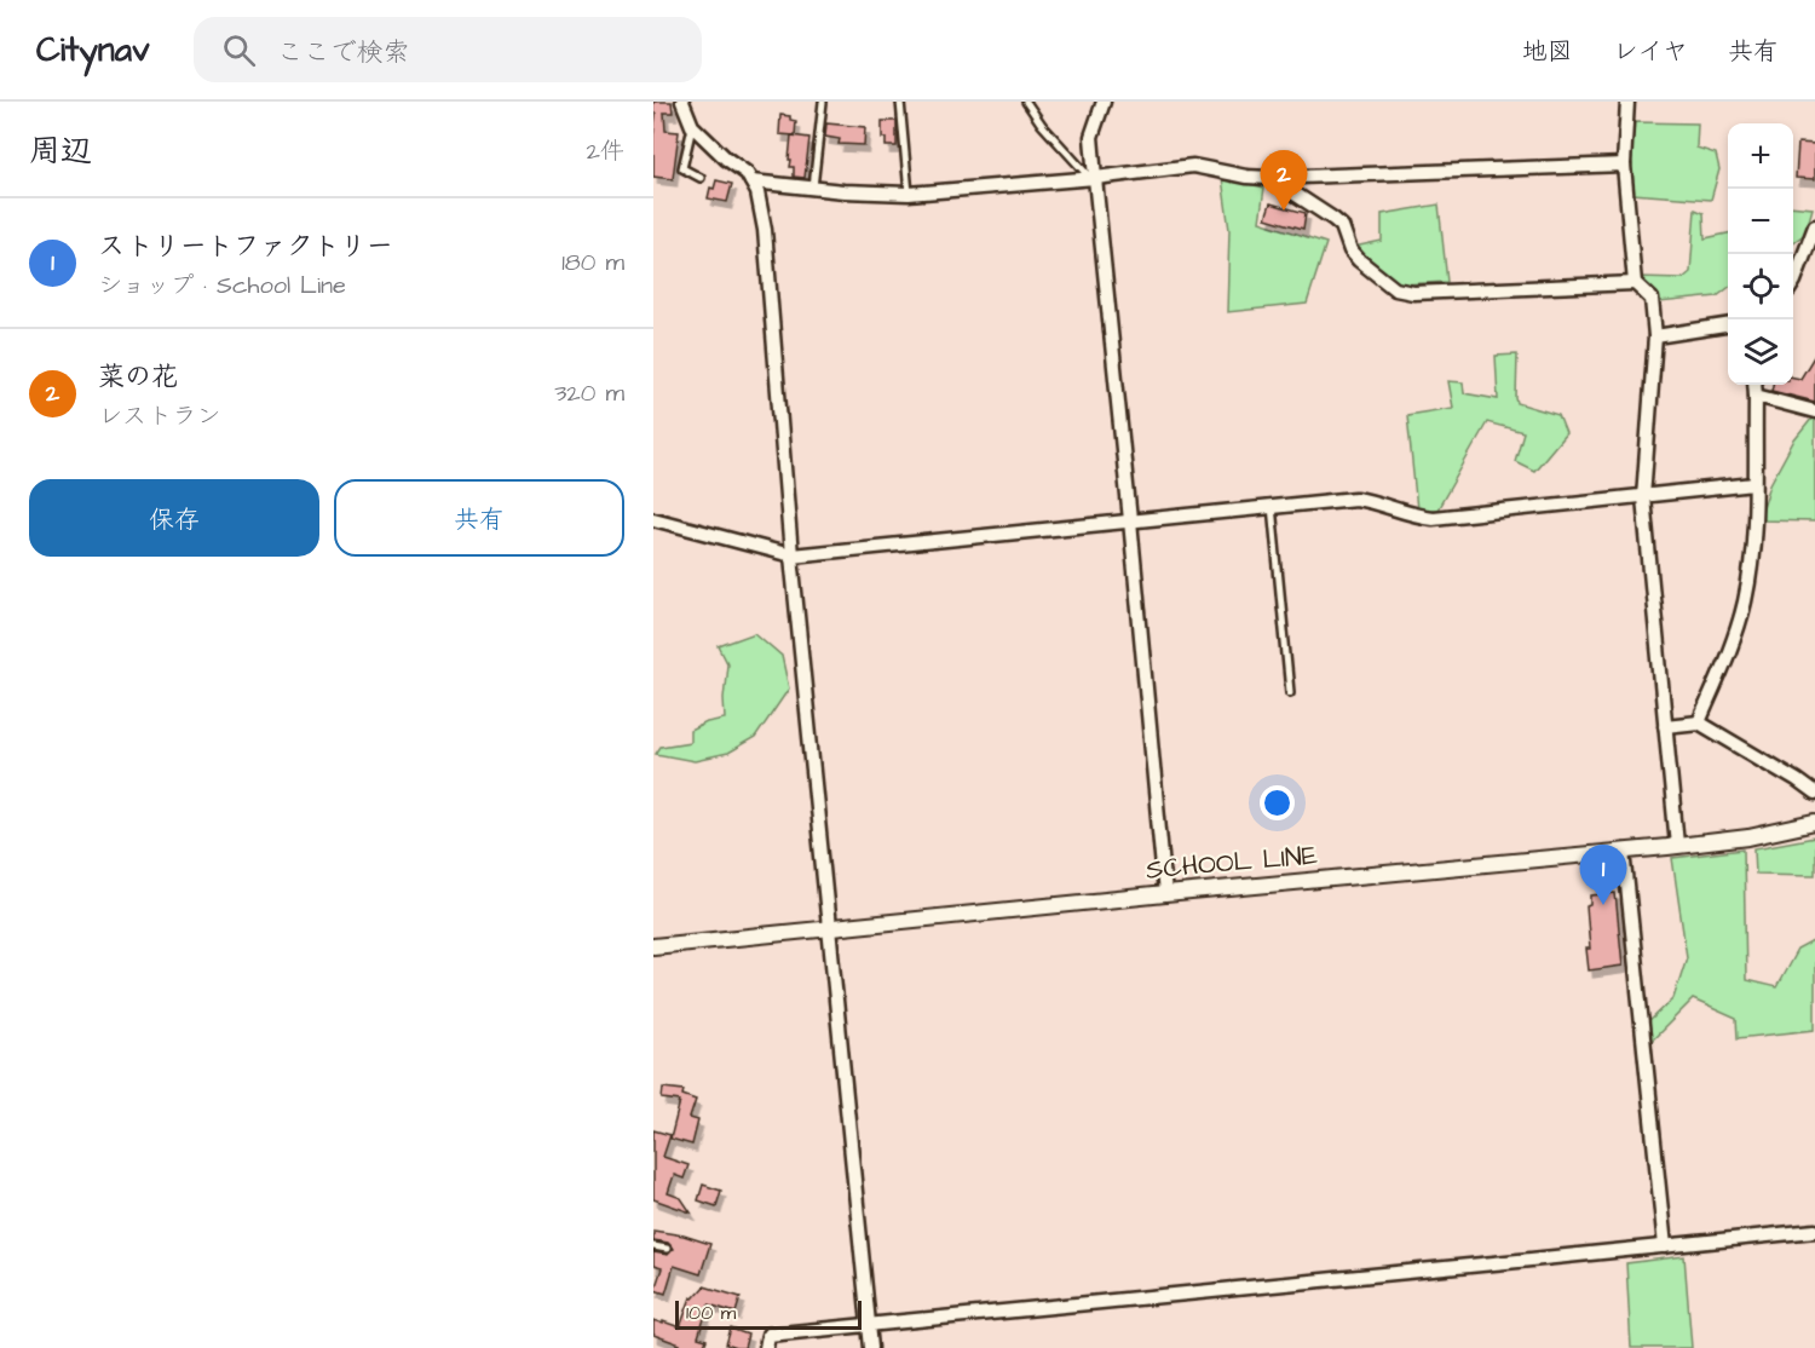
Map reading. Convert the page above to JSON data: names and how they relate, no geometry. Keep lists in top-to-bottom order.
{
  "streets": {
    "street": ["SCHOOL LINE"]
  },
  "scale_bar": "100 m",
  "page": {
    "header": "Citynav",
    "search": "ここで検索",
    "nav": ["地図", "レイヤ", "共有"],
    "heading": ["周辺", "2件"],
    "map_buttons": ["+", "−"],
    "pins": ["2", "1"],
    "list": [
      {
        "mark": "1",
        "name": "ストリートファクトリー",
        "note": "ショップ · School Line",
        "value": "180 m"
      },
      {
        "mark": "2",
        "name": "菜の花",
        "note": "レストラン",
        "value": "320 m"
      }
    ],
    "buttons": ["保存", "共有"],
    "scale": "100 m"
  }
}
